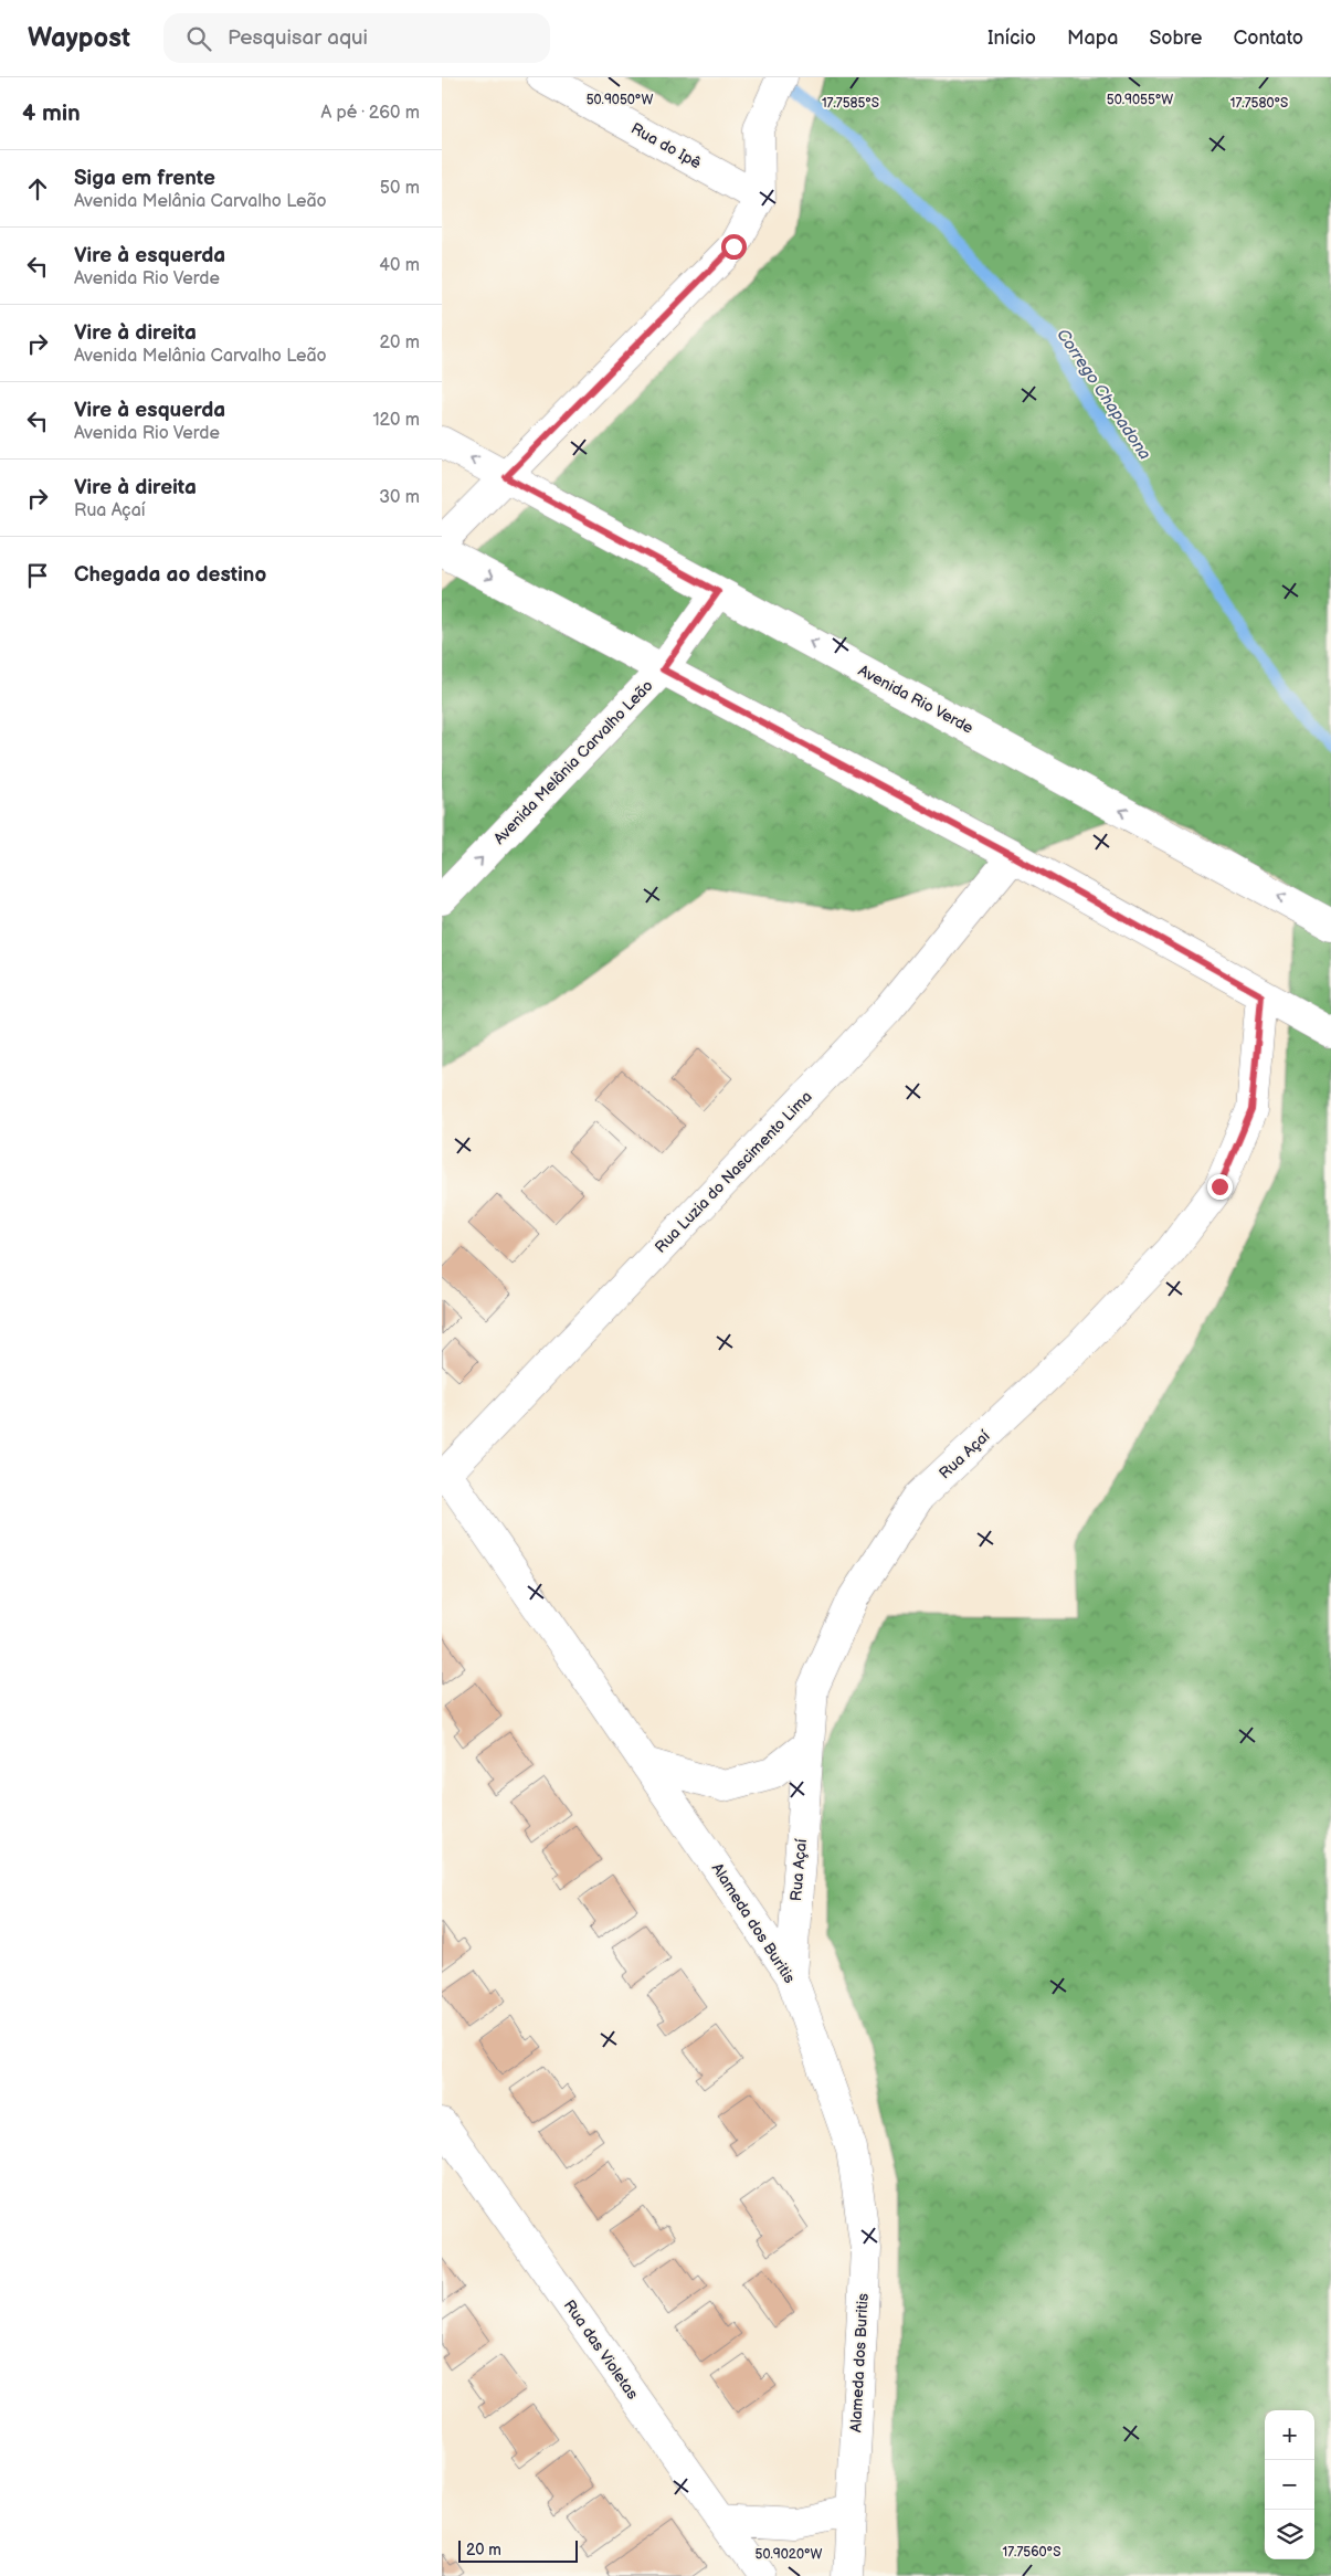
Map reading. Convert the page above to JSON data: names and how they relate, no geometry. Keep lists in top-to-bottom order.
{
  "streets": {
    "street": [
      "Rua do Ipê",
      "Avenida Rio Verde",
      "Avenida Melânia Carvalho Leão",
      "Rua Luzia do Nascimento Lima",
      "Rua Açaí",
      "Alameda dos Buritis",
      "Rua das Violetas"
    ]
  },
  "crossings": [
    ["Avenida Rio Verde", "Avenida Melânia Carvalho Leão"],
    ["Rua Luzia do Nascimento Lima", "Alameda dos Buritis"],
    ["Rua Açaí", "Alameda dos Buritis"]
  ],
  "one_way": ["Avenida Melânia Carvalho Leão"],
  "water": ["Corrego Chapadona"],
  "scale_bar": "20 m",
  "page": {
    "header": "Waypost",
    "search": "Pesquisar aqui",
    "nav": [
      "Início",
      "Mapa",
      "Sobre",
      "Contato"
    ],
    "heading": ["4 min", "A pé · 260 m"],
    "list": [
      ["Siga em frente", "Avenida Melânia Carvalho Leão", "50 m"],
      ["Vire à esquerda", "Avenida Rio Verde", "40 m"],
      ["Vire à direita", "Avenida Melânia Carvalho Leão", "20 m"],
      ["Vire à esquerda", "Avenida Rio Verde", "120 m"],
      ["Vire à direita", "Rua Açaí", "30 m"],
      "Chegada ao destino"
    ],
    "map_buttons": ["+", "−"],
    "scale": "20 m"
  },
  "coordinates": [
    "50.9050°W",
    "50.9055°W",
    "17.7585°S",
    "17.7580°S",
    "17.7560°S",
    "50.9020°W"
  ]
}
